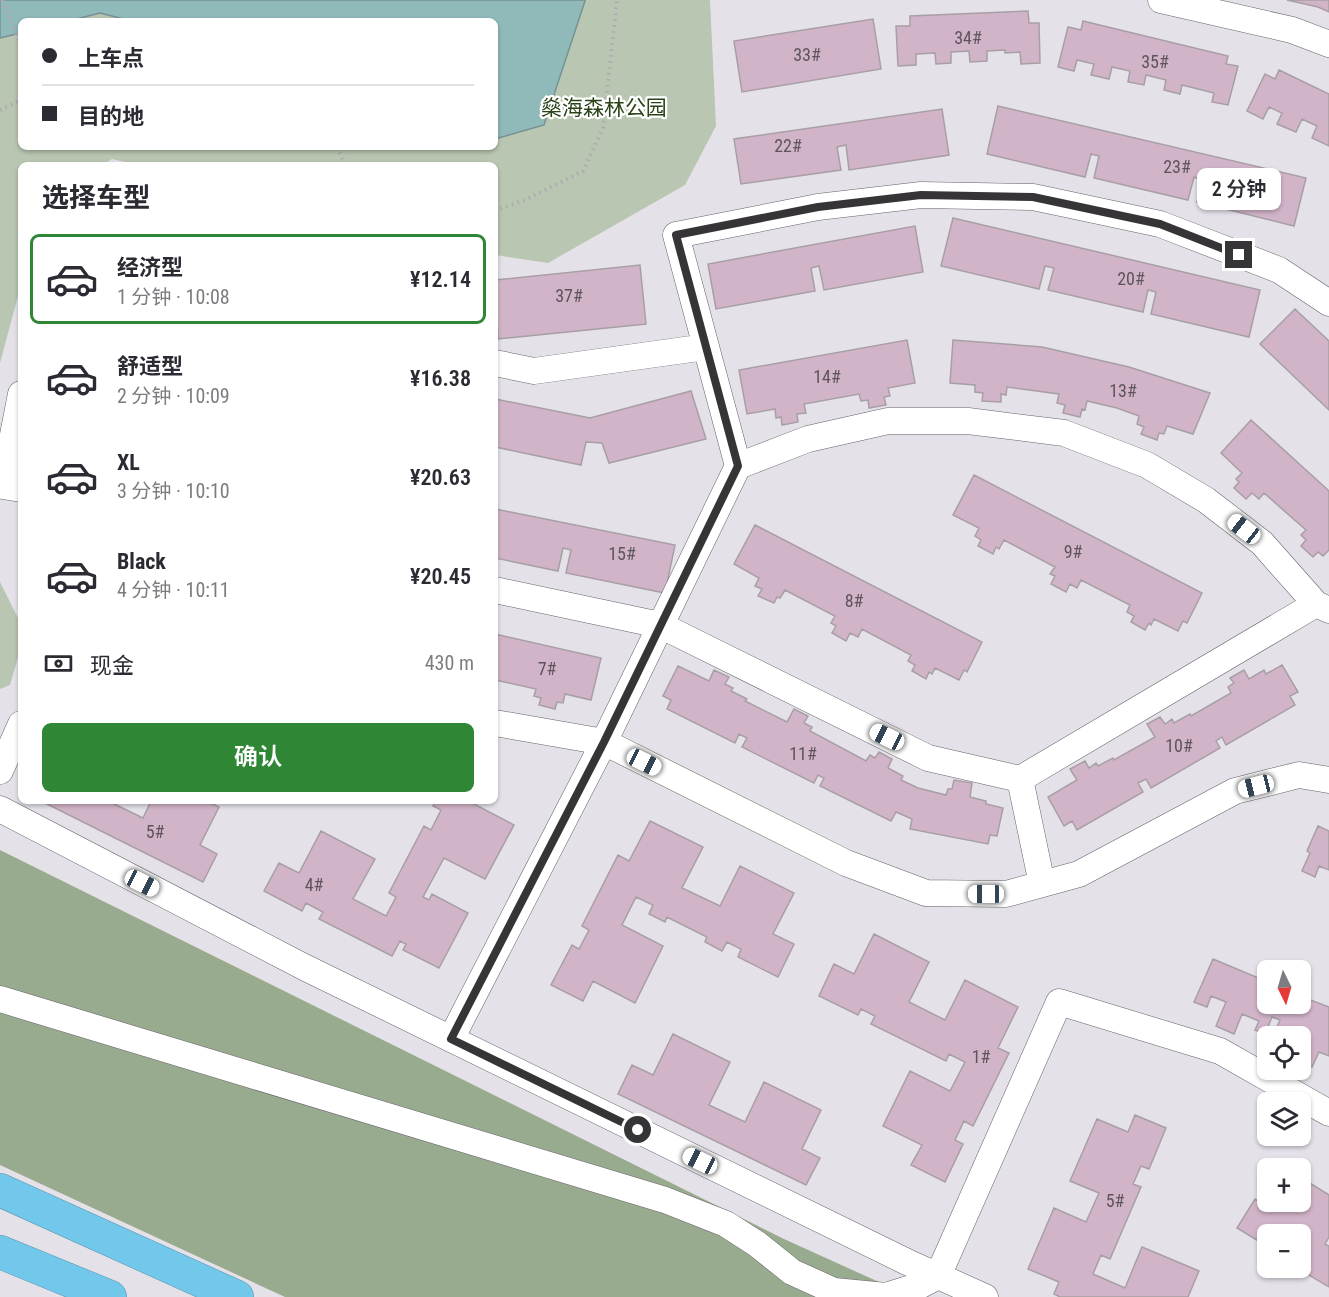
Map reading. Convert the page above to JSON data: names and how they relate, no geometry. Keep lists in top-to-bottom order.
{
  "parks": ["燊海森林公园"],
  "house_numbers": [
    "34#",
    "33#",
    "35#",
    "22#",
    "23#",
    "20#",
    "37#",
    "14#",
    "13#",
    "9#",
    "15#",
    "8#",
    "7#",
    "10#",
    "11#",
    "5#",
    "4#",
    "1#",
    "5#"
  ],
  "north": "bottom",
  "page": {
    "banner": ["上车点", "目的地"],
    "heading": "选择车型",
    "bubble": "2 分钟",
    "list": [
      {
        "name": "经济型",
        "note": "1 分钟 · 10:08",
        "value": "¥12.14"
      },
      {
        "name": "舒适型",
        "note": "2 分钟 · 10:09",
        "value": "¥16.38"
      },
      {
        "name": "XL",
        "note": "3 分钟 · 10:10",
        "value": "¥20.63"
      },
      {
        "name": "Black",
        "note": "4 分钟 · 10:11",
        "value": "¥20.45"
      }
    ],
    "pay": ["现金", "430 m"],
    "buttons": "确认",
    "map_buttons": ["+", "−"]
  }
}
